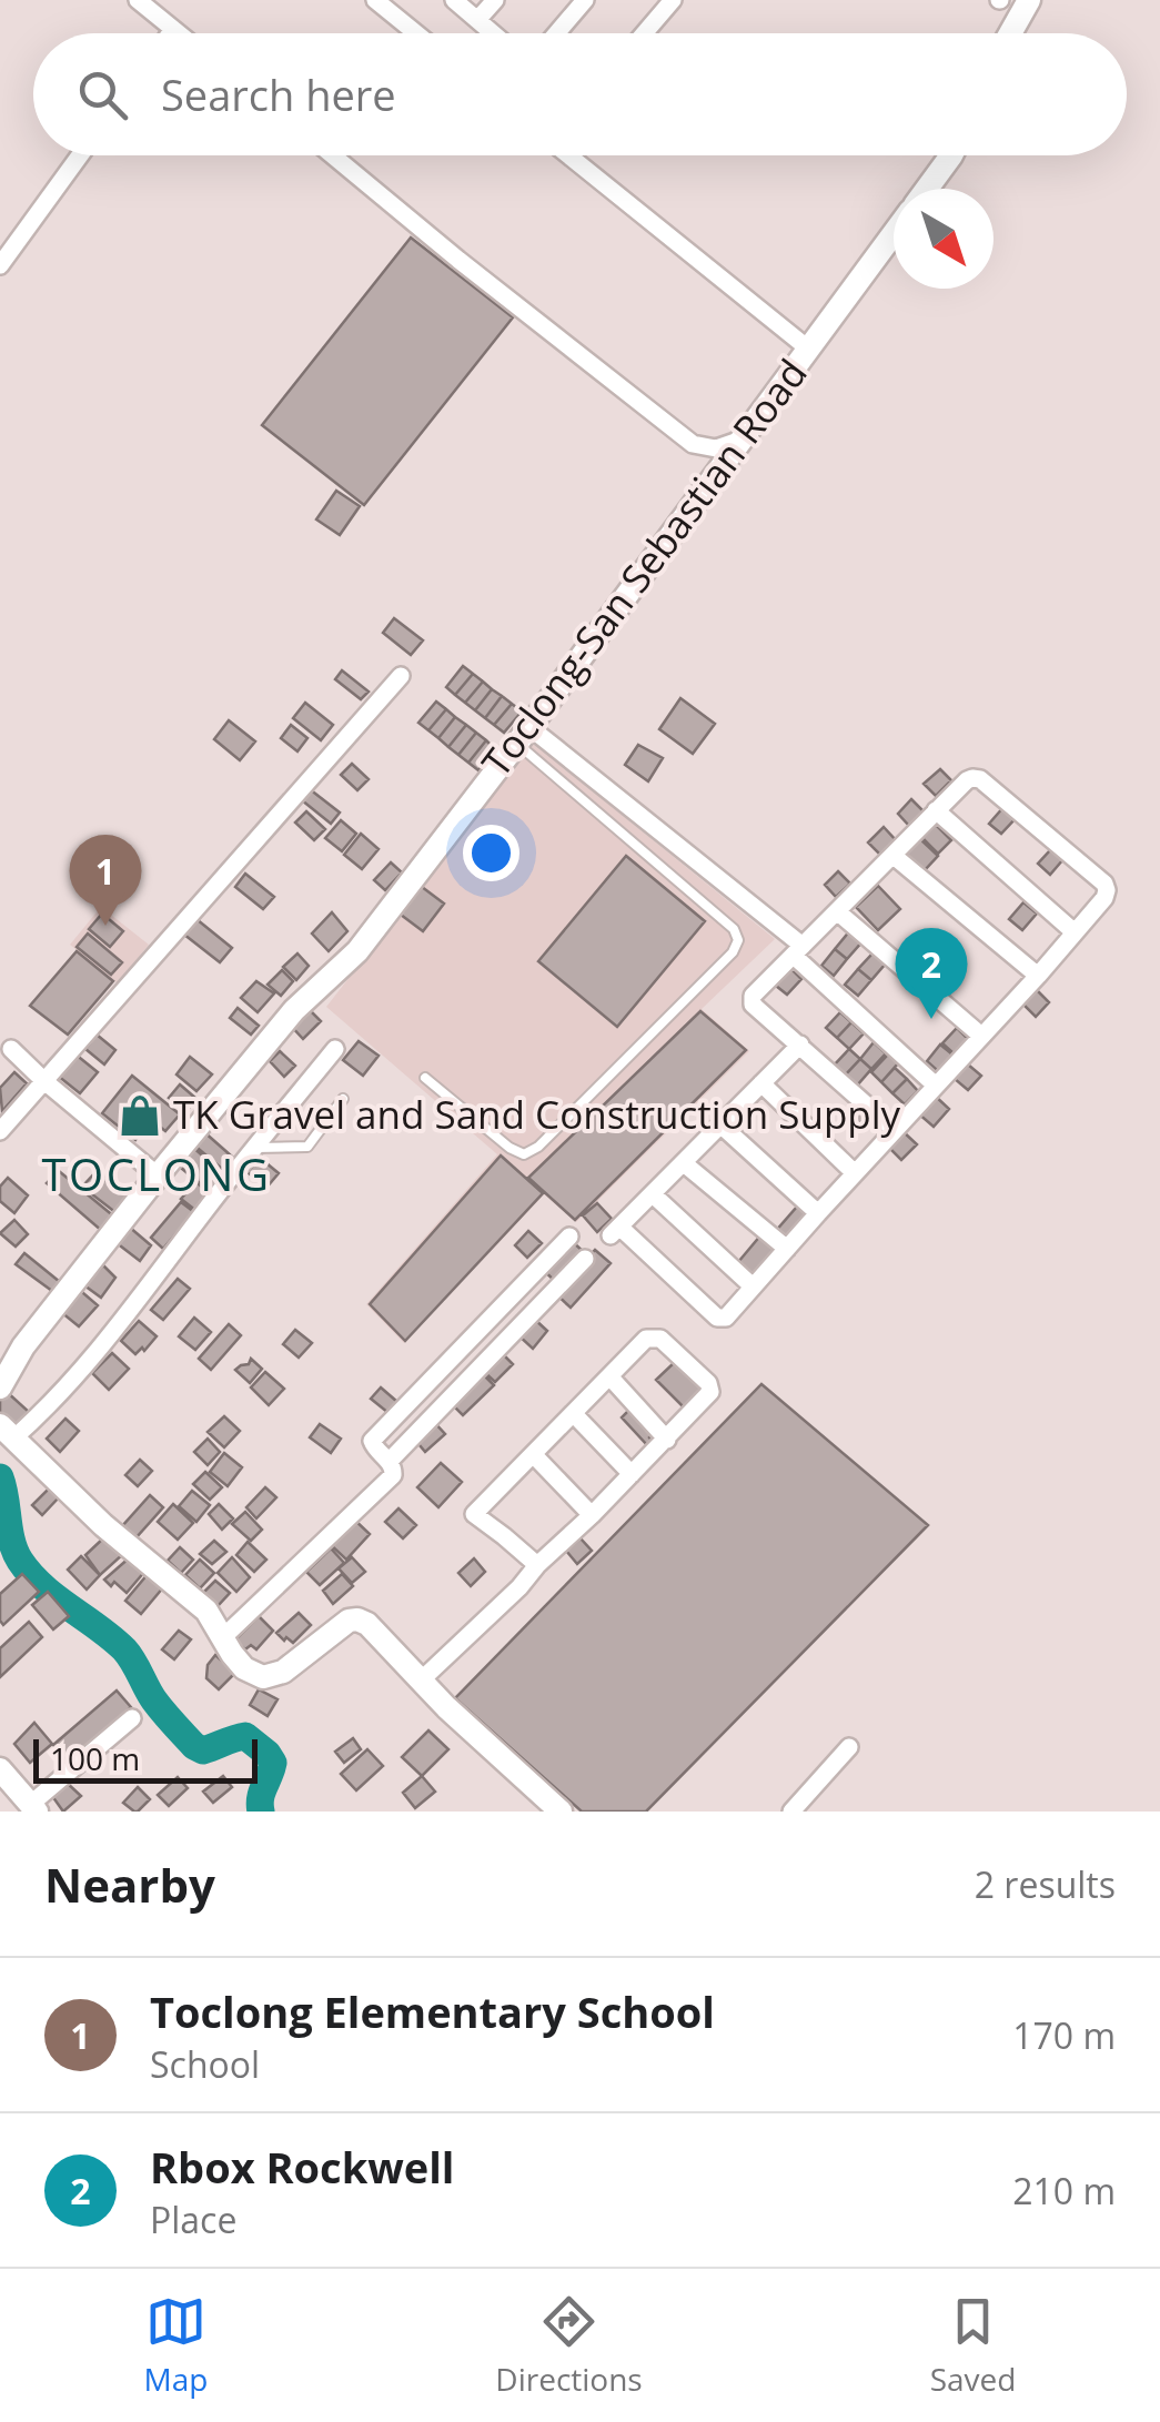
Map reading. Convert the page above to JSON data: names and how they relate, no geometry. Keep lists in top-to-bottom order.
{
  "streets": {
    "street": ["Toclong-San Sebastian Road"]
  },
  "districts": ["TOCLONG"],
  "places": {
    "shop": ["TK Gravel and Sand Construction Supply"]
  },
  "scale_bar": "100 m",
  "north": "bottom right",
  "page": {
    "search": "Search here",
    "pins": ["1", "2"],
    "scale": "100 m",
    "heading": ["Nearby", "2 results"],
    "list": [
      {
        "mark": "1",
        "name": "Toclong Elementary School",
        "note": "School",
        "value": "170 m"
      },
      {
        "mark": "2",
        "name": "Rbox Rockwell",
        "note": "Place",
        "value": "210 m"
      }
    ],
    "nav": ["Map", "Directions", "Saved"]
  }
}
